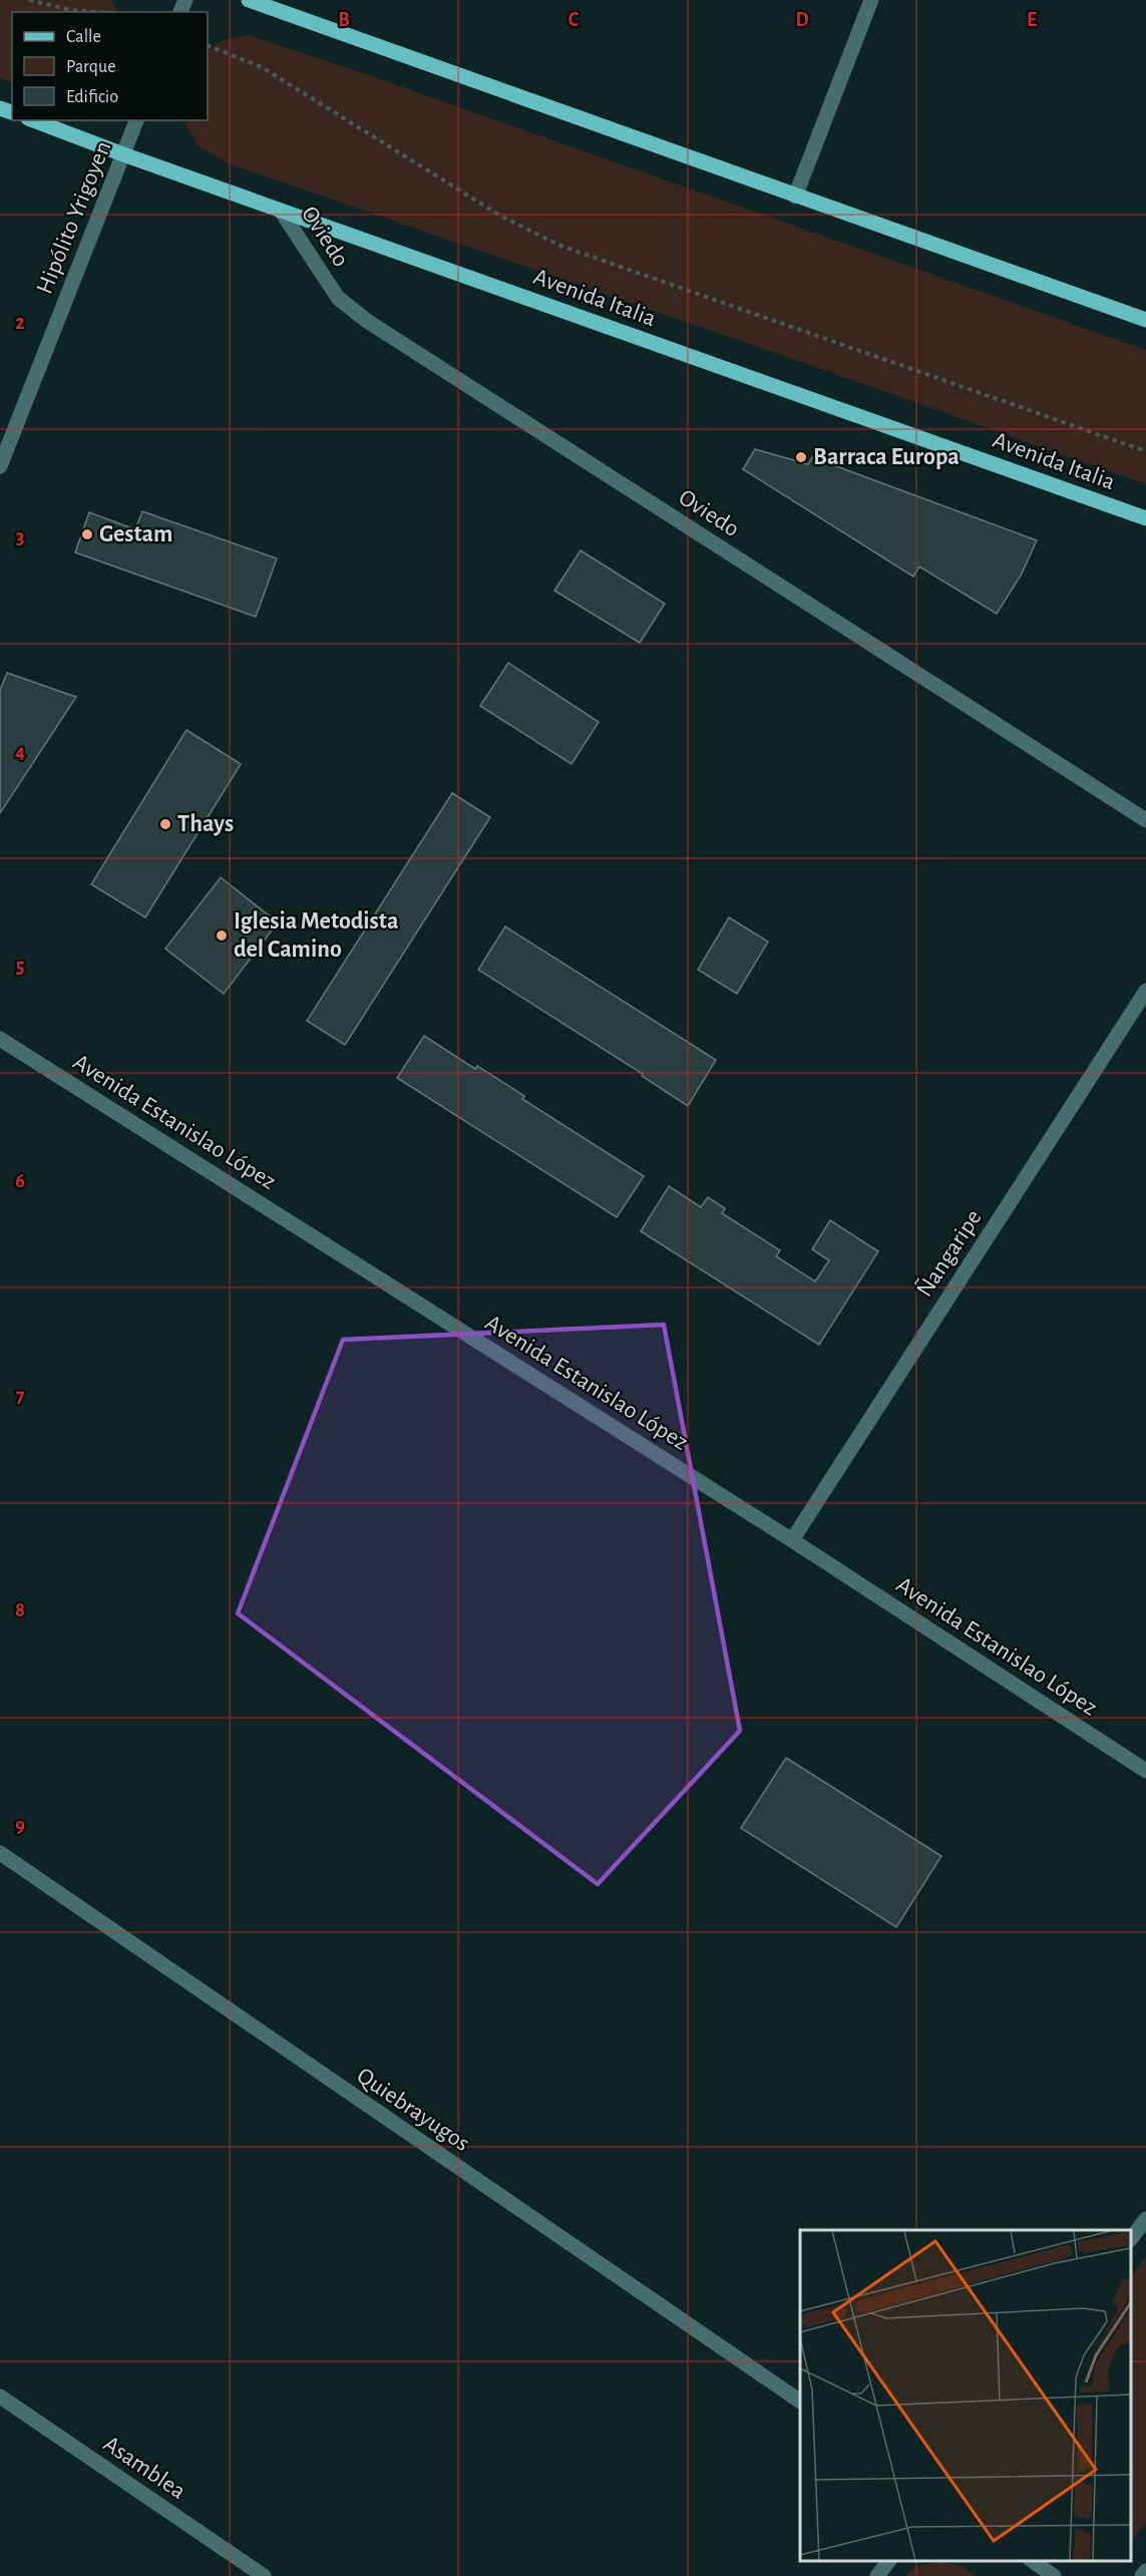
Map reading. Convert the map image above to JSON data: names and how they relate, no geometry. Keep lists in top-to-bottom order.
{
  "streets": {
    "main road": ["Avenida Italia"],
    "street": [
      "Hipólito Yrigoyen",
      "Oviedo",
      "Avenida Estanislao López",
      "Ñangaripe",
      "Quiebrayugos",
      "Asamblea"
    ]
  },
  "crossings": [
    ["Hipólito Yrigoyen", "Avenida Italia"],
    ["Oviedo", "Avenida Italia"],
    ["Avenida Estanislao López", "Ñangaripe"]
  ],
  "places": [
    "Barraca Europa",
    "Gestam",
    "Thays",
    "Iglesia Metodista del Camino"
  ],
  "legend": ["Calle", "Parque", "Edificio"],
  "grid": {
    "columns": [
      "B",
      "C",
      "D",
      "E"
    ],
    "rows": [
      "2",
      "3",
      "4",
      "5",
      "6",
      "7",
      "8",
      "9"
    ]
  }
}
